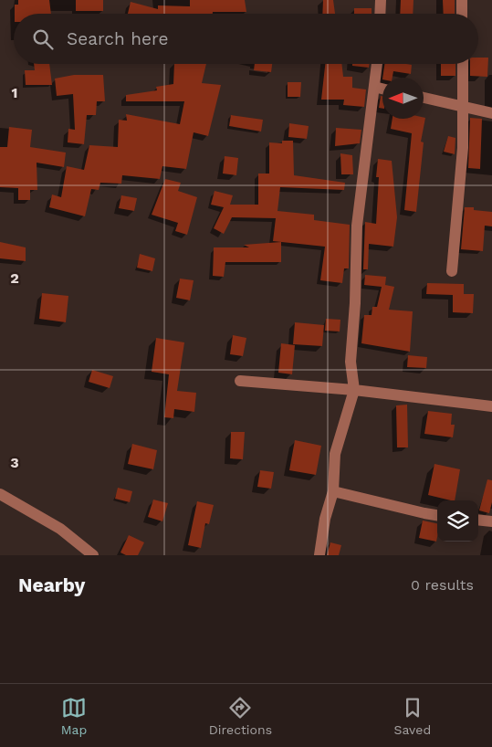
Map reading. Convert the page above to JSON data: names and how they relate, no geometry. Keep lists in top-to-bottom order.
{
  "north": "left",
  "page": {
    "search": "Search here",
    "heading": ["Nearby", "0 results"],
    "nav": ["Map", "Directions", "Saved"]
  },
  "grid": {
    "rows": ["1", "2", "3"]
  }
}
